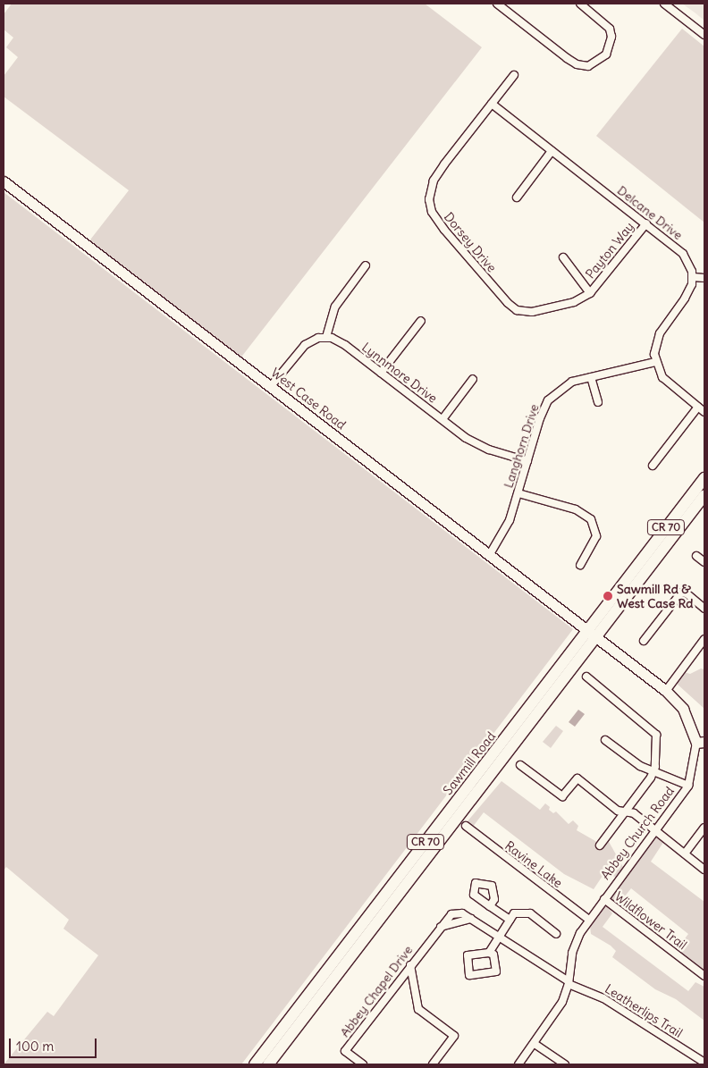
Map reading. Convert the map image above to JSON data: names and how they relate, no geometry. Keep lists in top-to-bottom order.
{
  "streets": {
    "main road": [
      "West Case Road",
      "CR 70",
      "Sawmill Road",
      "Abbey Church Road"
    ],
    "street": [
      "Delcane Drive",
      "Dorsey Drive",
      "Payton Way",
      "Lynnmore Drive",
      "Langhorn Drive",
      "Ravine Lake",
      "Wildflower Trail",
      "Abbey Chapel Drive",
      "Leatherlips Trail"
    ]
  },
  "crossings": [
    ["Delcane Drive", "Dorsey Drive"],
    ["Delcane Drive", "Payton Way"],
    ["Dorsey Drive", "Payton Way"],
    ["Lynnmore Drive", "Langhorn Drive"],
    ["West Case Road", "Langhorn Drive"],
    ["West Case Road", "Sawmill Road"],
    ["West Case Road", "Abbey Church Road"],
    ["Sawmill Road", "Abbey Church Road"],
    ["Abbey Church Road", "Ravine Lake"],
    ["Abbey Church Road", "Wildflower Trail"],
    ["Abbey Church Road", "Abbey Chapel Drive"],
    ["Abbey Church Road", "Leatherlips Trail"],
    ["Abbey Chapel Drive", "Leatherlips Trail"]
  ],
  "places": ["Sawmill Rd & West Case Rd"],
  "scale_bar": "100 m"
}
